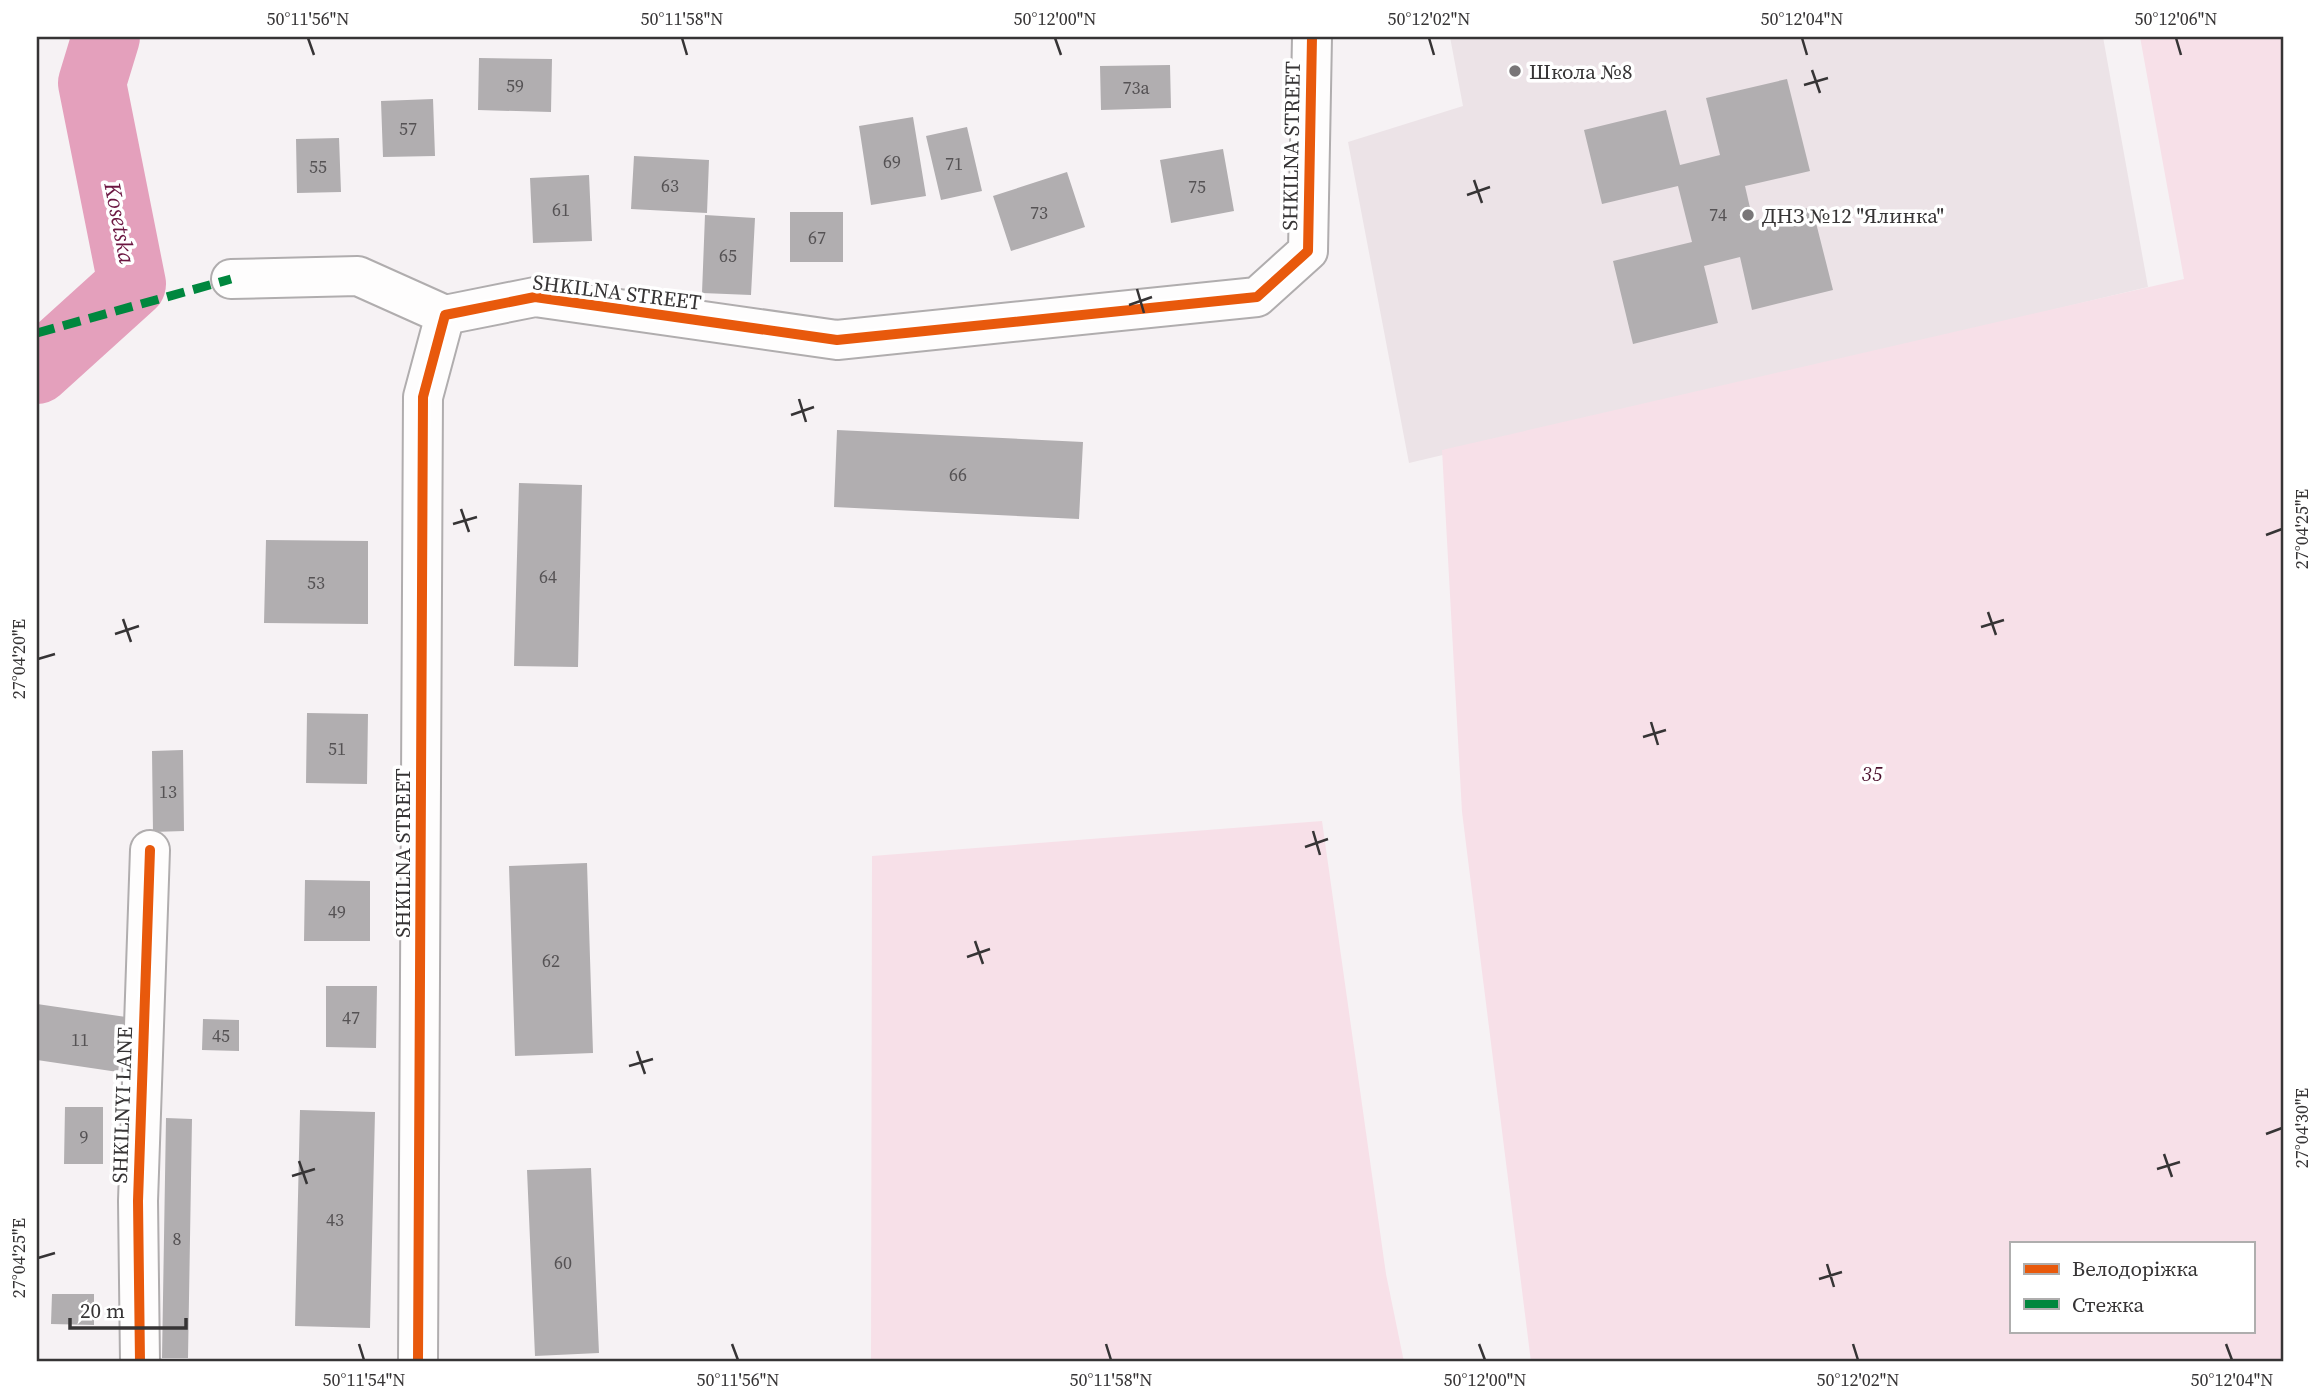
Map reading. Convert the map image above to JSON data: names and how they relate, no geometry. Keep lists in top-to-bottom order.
{
  "streets": {
    "street": ["SHKILNA STREET", "SHKILNYI LANE"]
  },
  "water": ["Kosetska"],
  "parks": ["35"],
  "places": ["Школа №8", "ДНЗ №12 \"Ялинка\""],
  "house_numbers": [
    "59",
    "73а",
    "57",
    "69",
    "71",
    "55",
    "63",
    "75",
    "61",
    "73",
    "74",
    "67",
    "65",
    "66",
    "64",
    "53",
    "51",
    "13",
    "49",
    "62",
    "47",
    "45",
    "11",
    "9",
    "43",
    "8",
    "60"
  ],
  "legend": ["Велодоріжка", "Стежка"],
  "scale_bar": "20 m",
  "coordinates": [
    "50°11'56\"N",
    "50°11'58\"N",
    "50°12'00\"N",
    "50°12'02\"N",
    "50°12'04\"N",
    "50°12'06\"N",
    "27°04'25\"E",
    "27°04'20\"E",
    "27°04'30\"E",
    "50°11'54\"N"
  ]
}
